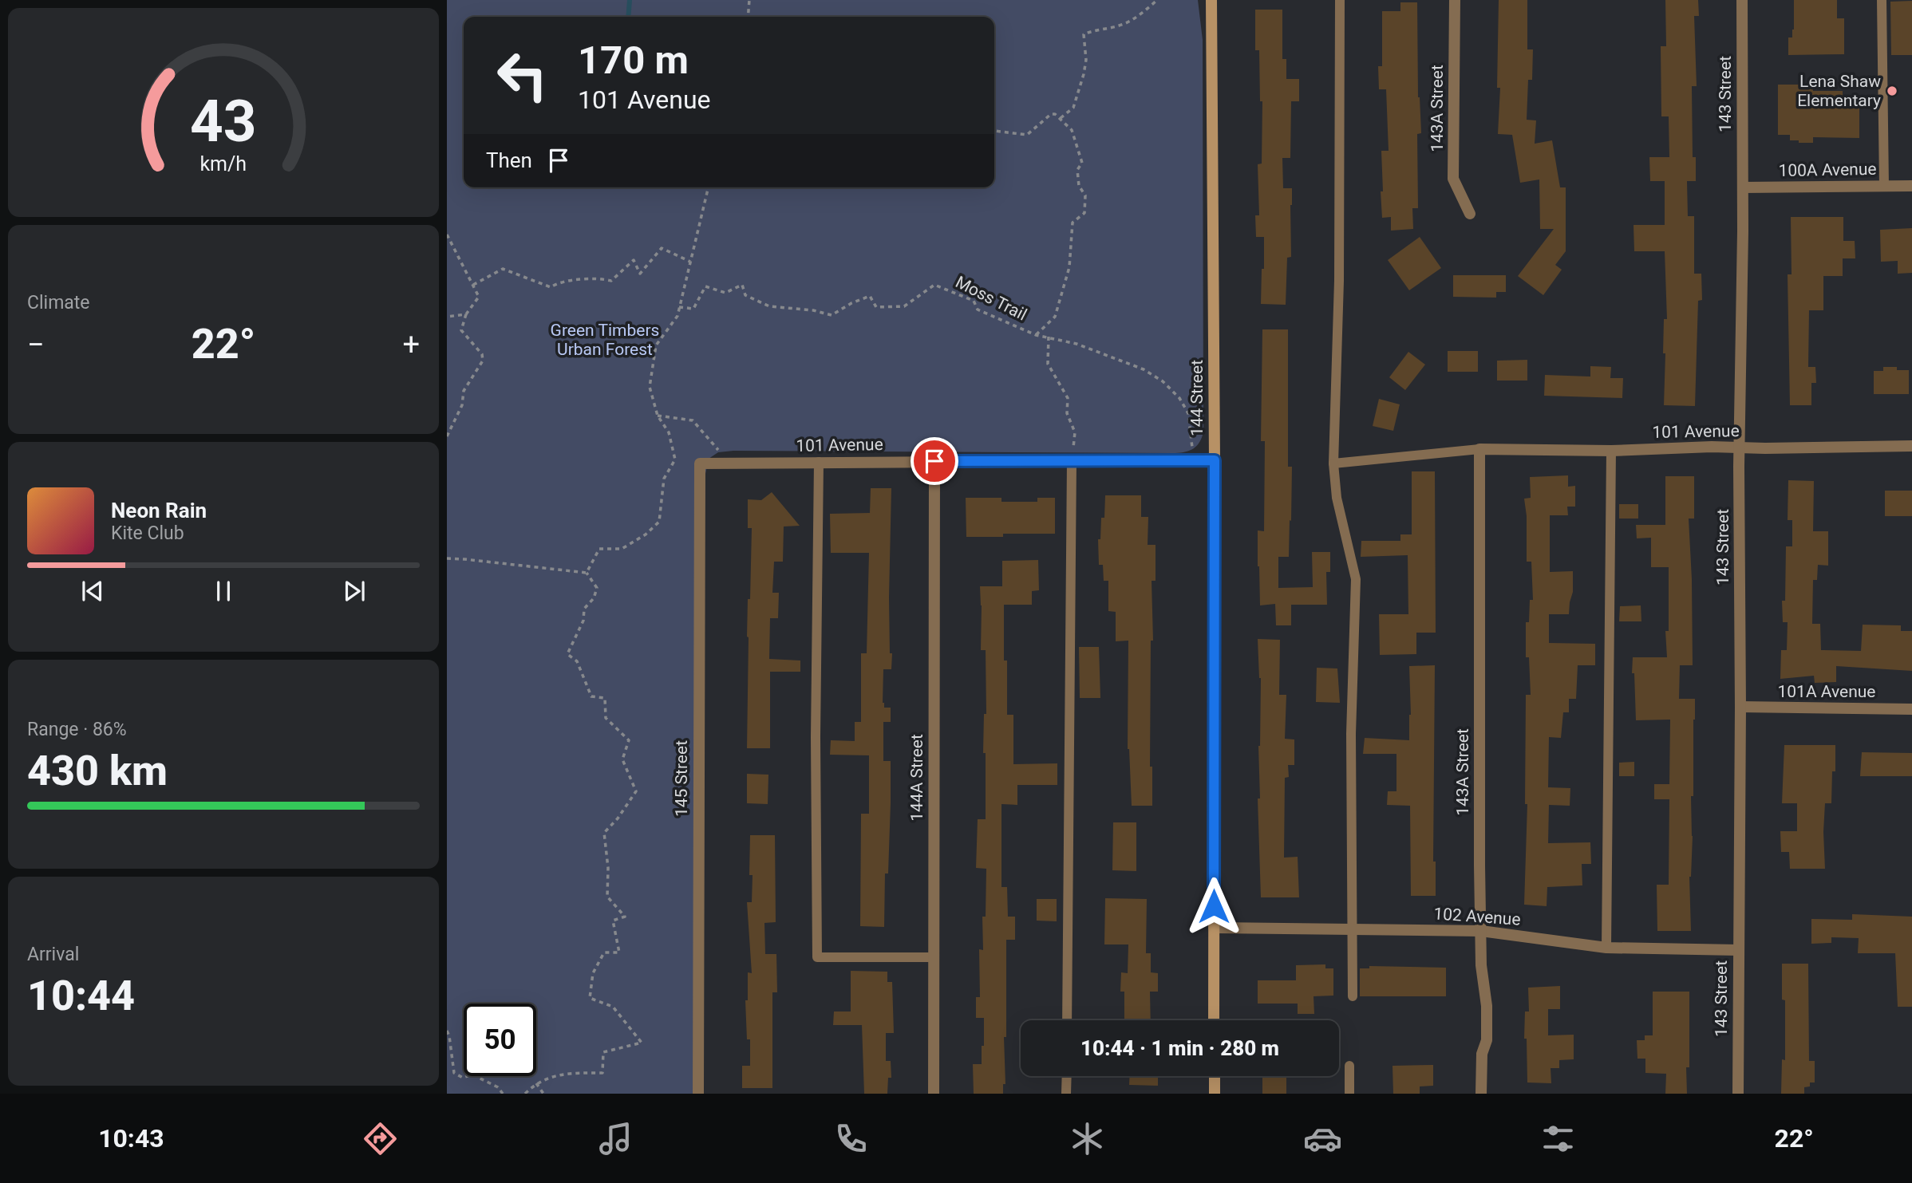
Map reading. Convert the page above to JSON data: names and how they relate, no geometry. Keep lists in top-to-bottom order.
{
  "streets": {
    "main road": ["144 Street"],
    "street": [
      "143 Street",
      "143A Street",
      "100A Avenue",
      "101 Avenue",
      "101A Avenue",
      "144A Street",
      "145 Street",
      "102 Avenue"
    ],
    "path": ["Moss Trail"]
  },
  "crossings": [
    ["143 Street", "100A Avenue"],
    ["143 Street", "101 Avenue"],
    ["143 Street", "101A Avenue"],
    ["143 Street", "102 Avenue"],
    ["143A Street", "101 Avenue"],
    ["143A Street", "102 Avenue"],
    ["144 Street", "101 Avenue"],
    ["144 Street", "102 Avenue"],
    ["101 Avenue", "144A Street"],
    ["101 Avenue", "145 Street"]
  ],
  "parks": ["Green Timbers Urban Forest"],
  "places": ["Lena Shaw Elementary"],
  "page": {
    "turn": ["170 m", "101 Avenue"],
    "then": "Then",
    "tile": [
      "Climate",
      ["Range · 86%", "430 km"],
      ["Arrival", "10:44"]
    ],
    "heat": ["−", "22°", "+"],
    "song": ["Neon Rain", "Kite Club"],
    "limit": "50",
    "trip": "10:44 · 1 min · 280 m",
    "tabs": ["10:43", "22°"],
    "gauge": ["43", "km/h"]
  }
}
